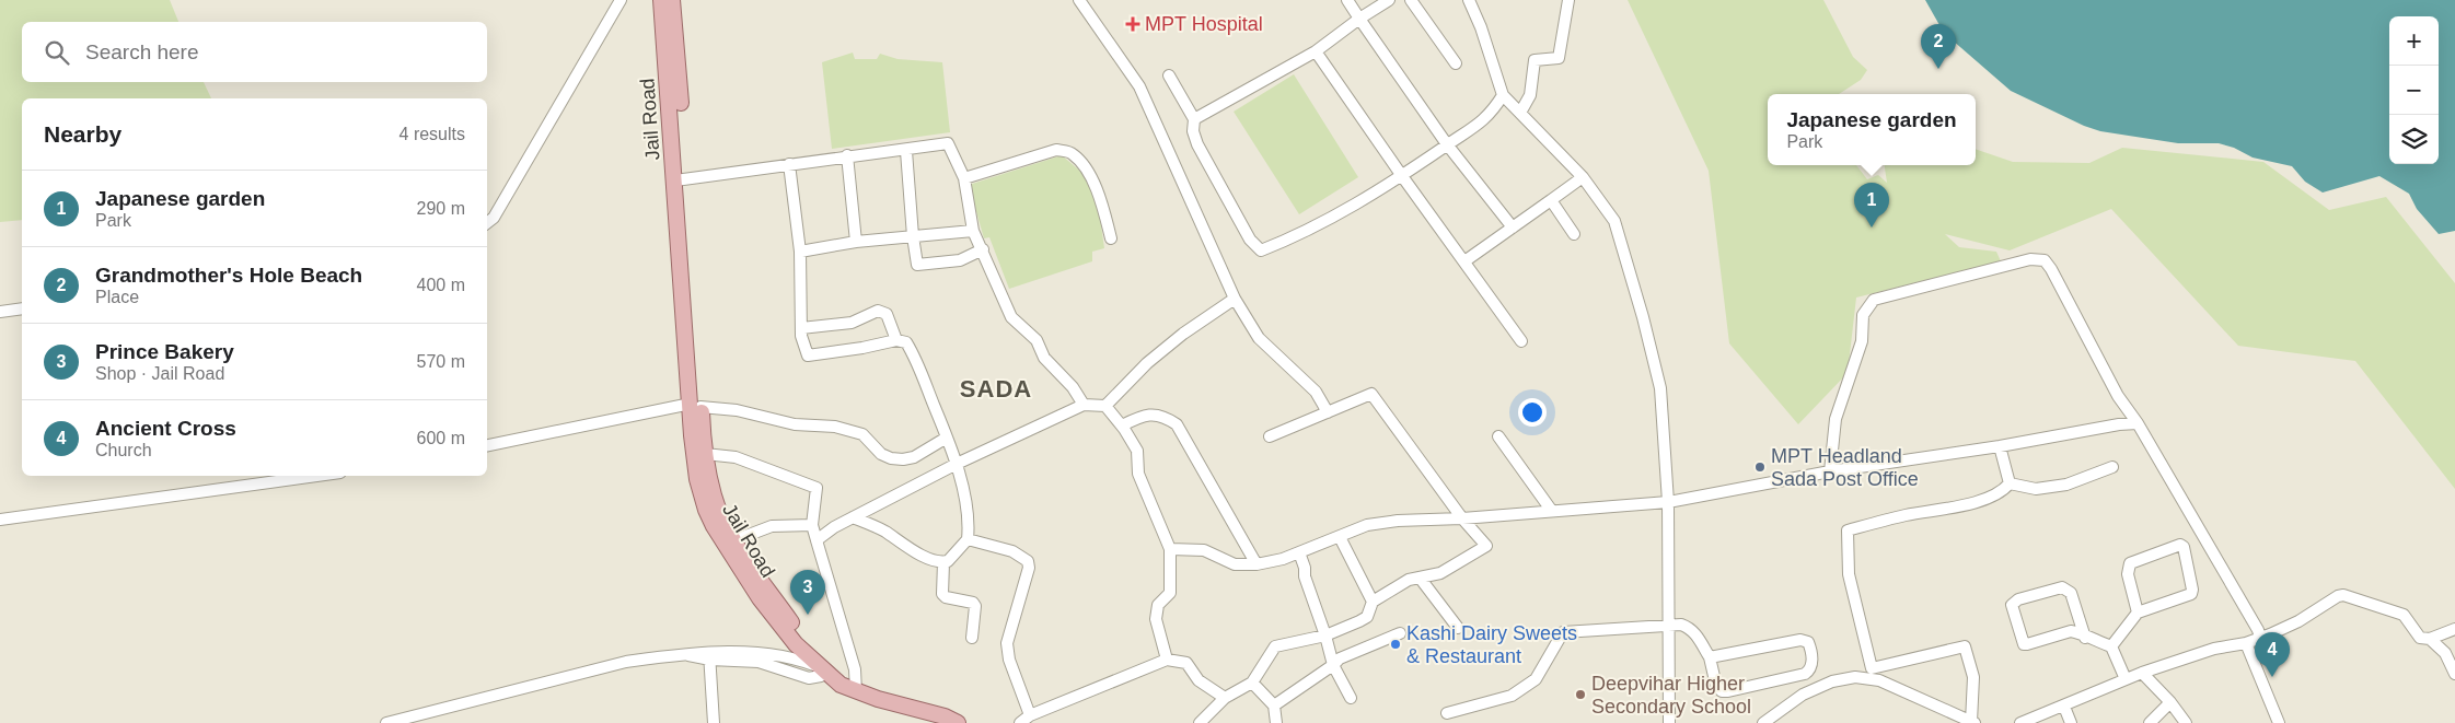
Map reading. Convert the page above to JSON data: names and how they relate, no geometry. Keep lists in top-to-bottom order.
{
  "streets": {
    "main road": ["Jail Road"]
  },
  "districts": ["SADA"],
  "places": {
    "health": ["MPT Hospital"],
    "other": ["MPT Headland Sada Post Office", "Kashi Dairy Sweets & Restaurant", "Deepvihar Higher Secondary School"]
  },
  "page": {
    "map_buttons": ["+", "−"],
    "search": "Search here",
    "pins": [
      "2",
      "1",
      "3",
      "4"
    ],
    "popup": ["Japanese garden", "Park"],
    "heading": ["Nearby", "4 results"],
    "list": [
      {
        "mark": "1",
        "name": "Japanese garden",
        "note": "Park",
        "value": "290 m"
      },
      {
        "mark": "2",
        "name": "Grandmother's Hole Beach",
        "note": "Place",
        "value": "400 m"
      },
      {
        "mark": "3",
        "name": "Prince Bakery",
        "note": "Shop · Jail Road",
        "value": "570 m"
      },
      {
        "mark": "4",
        "name": "Ancient Cross",
        "note": "Church",
        "value": "600 m"
      }
    ]
  }
}
